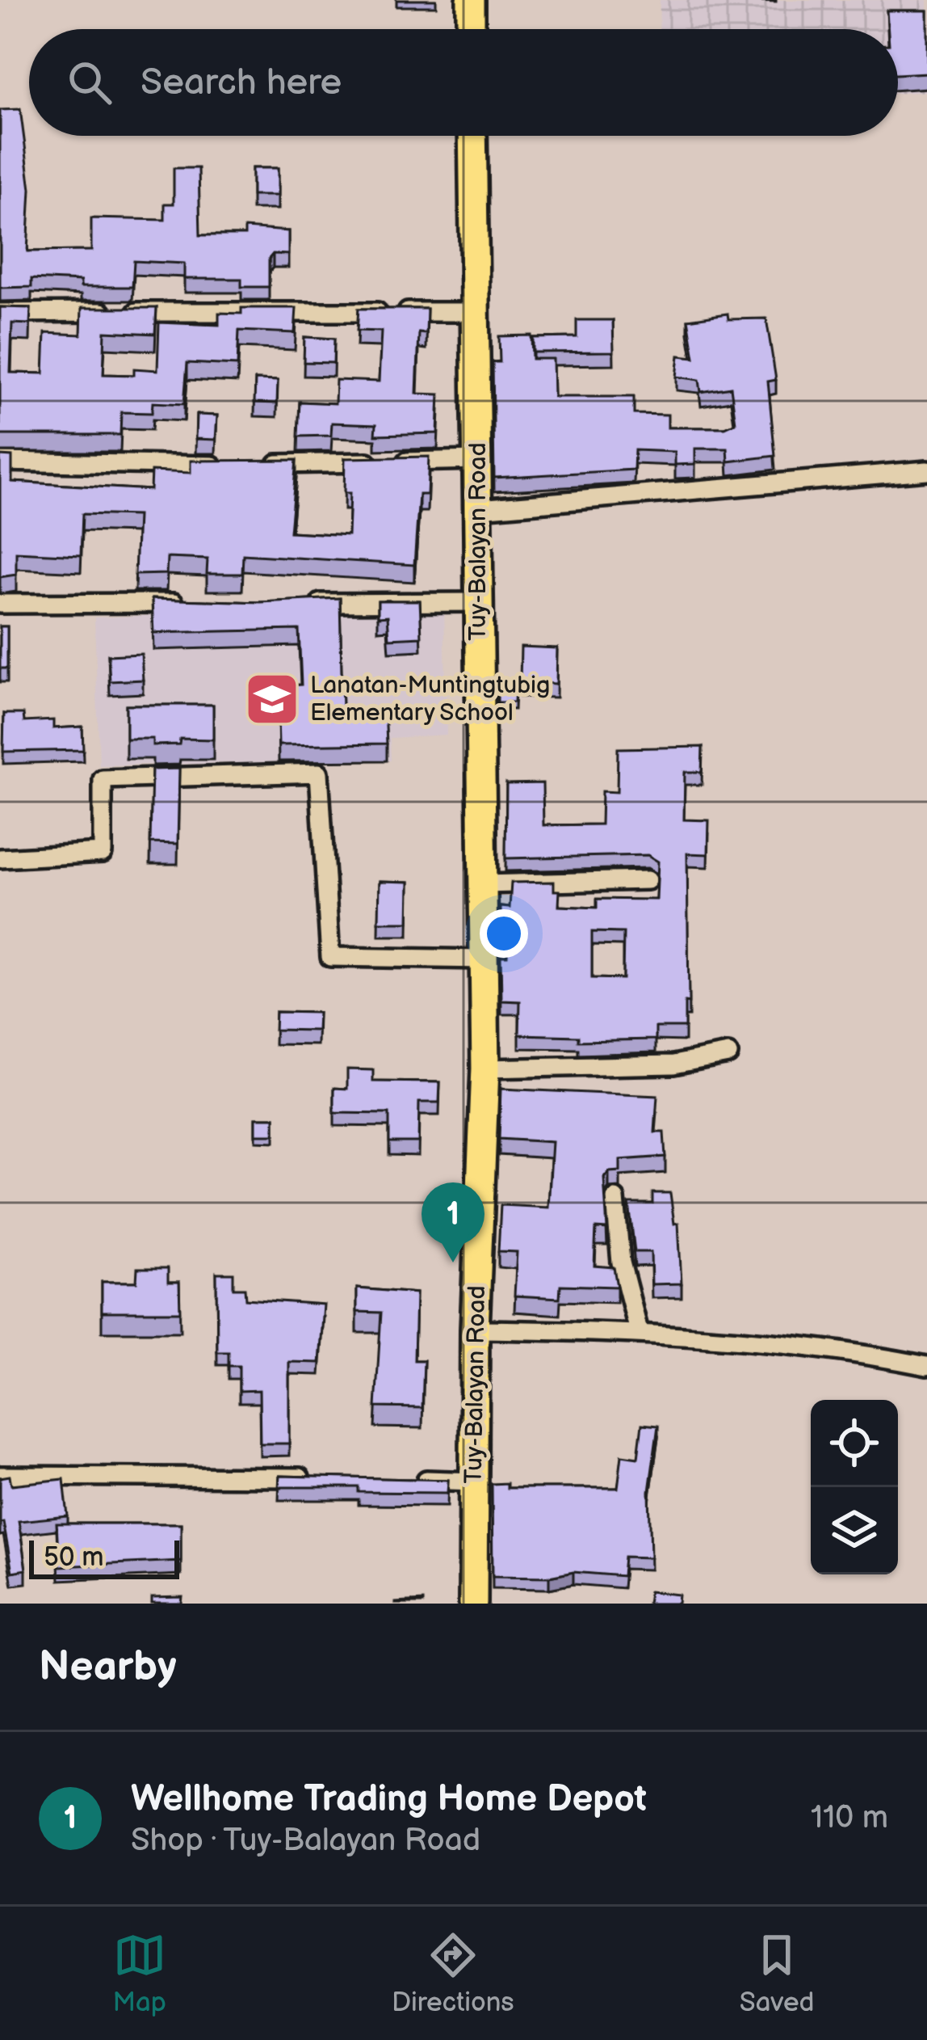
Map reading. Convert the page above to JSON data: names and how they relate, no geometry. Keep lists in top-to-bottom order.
{
  "streets": {
    "main road": ["Tuy-Balayan Road"]
  },
  "places": {
    "school or university": ["Lanatan-Muntingtubig Elementary School"]
  },
  "scale_bar": "50 m",
  "page": {
    "search": "Search here",
    "pins": "1",
    "scale": "50 m",
    "heading": "Nearby",
    "list": [
      {
        "mark": "1",
        "name": "Wellhome Trading Home Depot",
        "note": "Shop · Tuy-Balayan Road",
        "value": "110 m"
      }
    ],
    "nav": ["Map", "Directions", "Saved"]
  }
}
